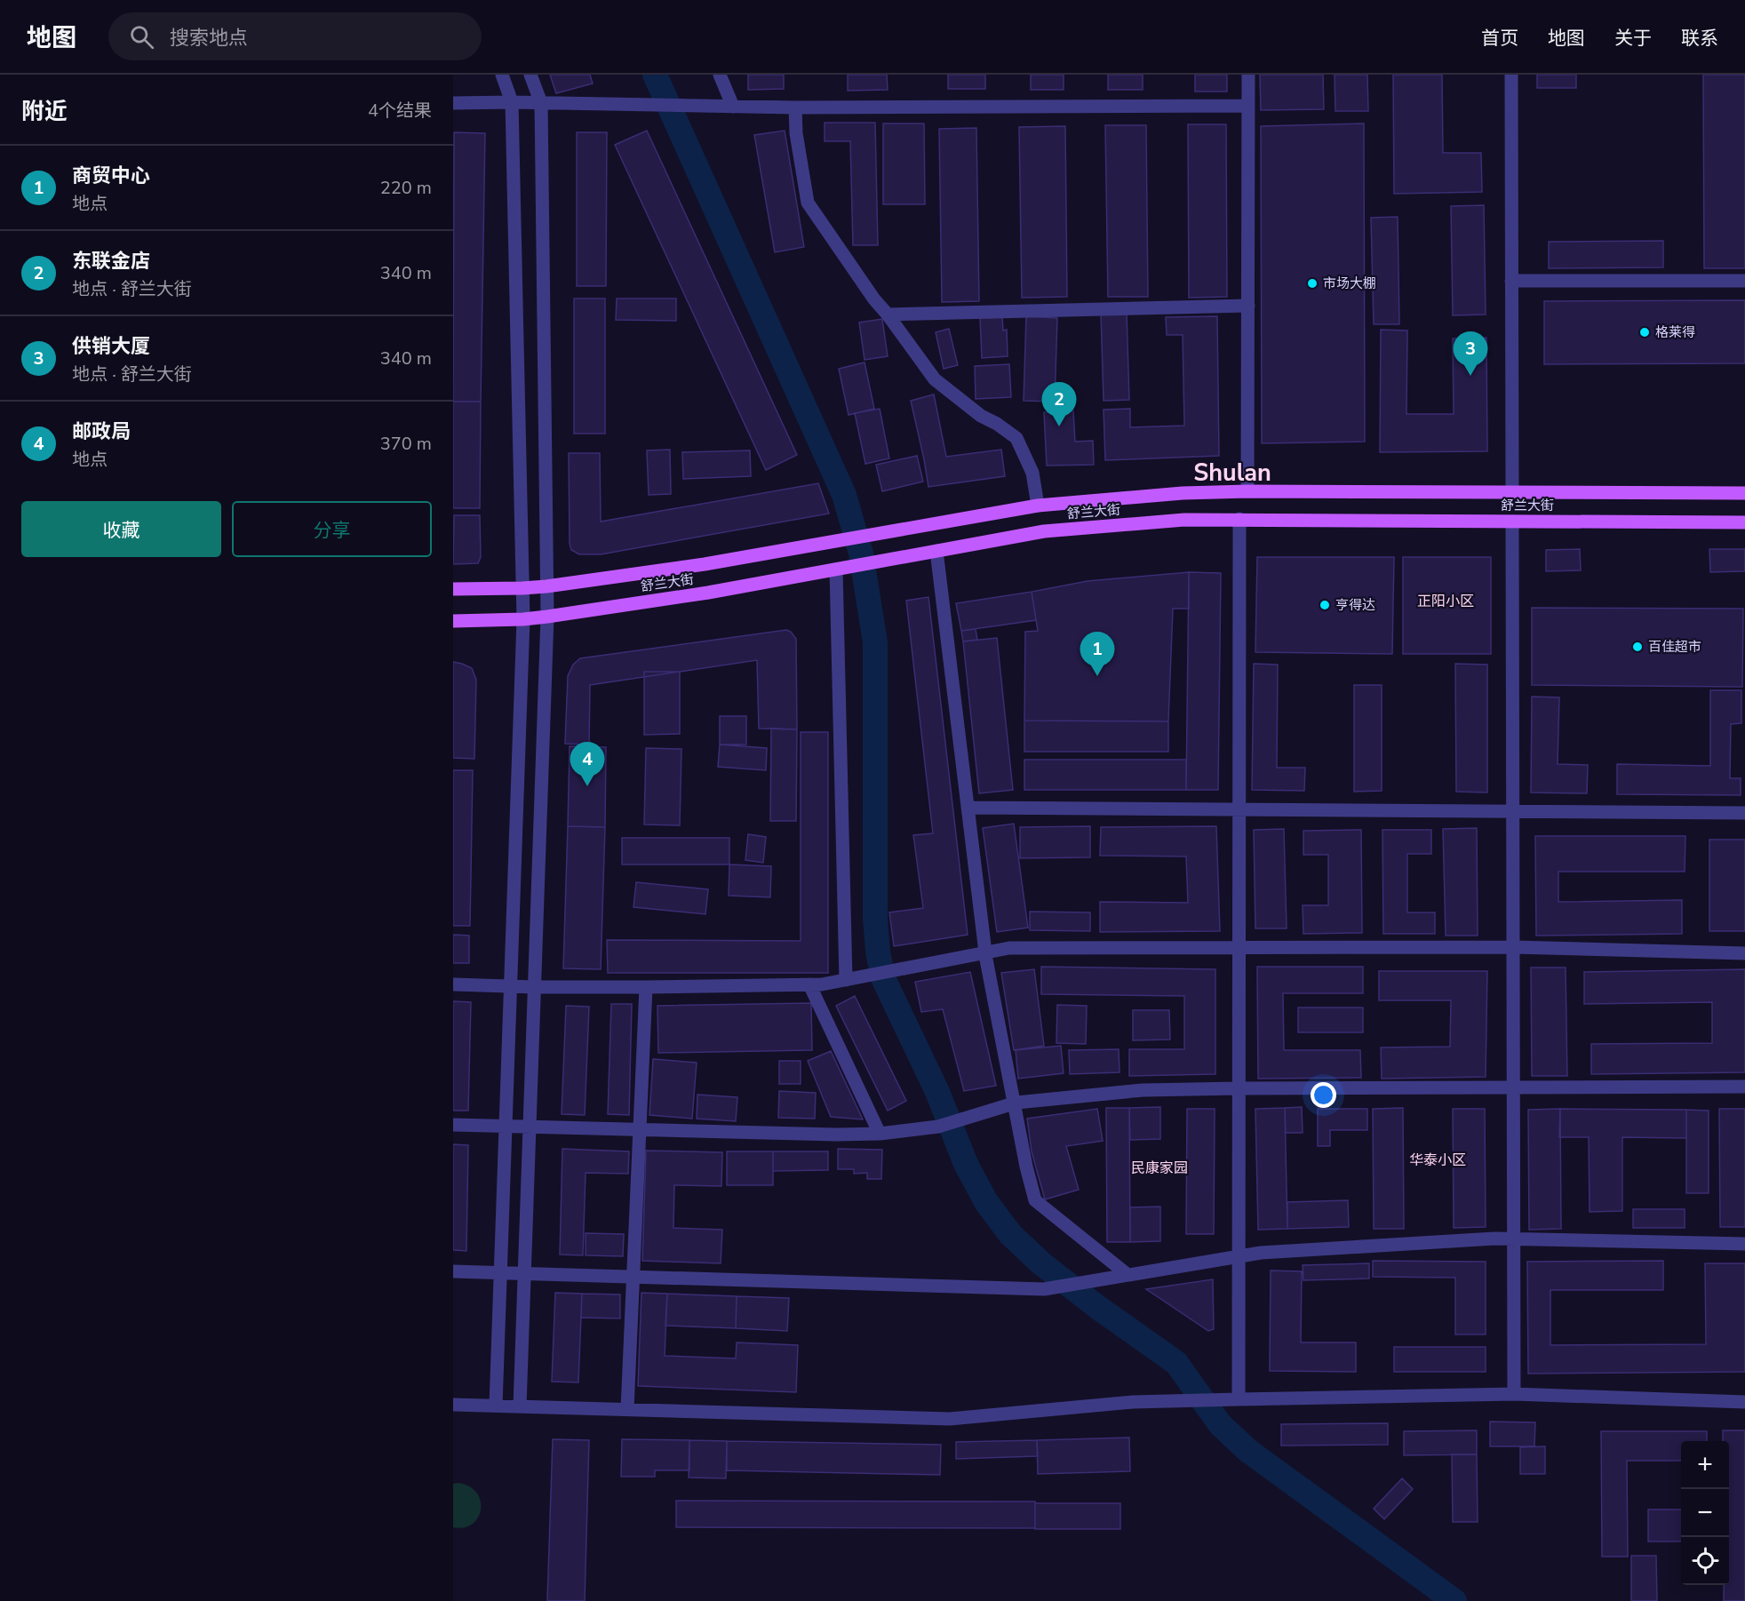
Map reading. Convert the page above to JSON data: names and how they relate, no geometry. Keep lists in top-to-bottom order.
{
  "streets": {
    "main road": ["舒兰大街"]
  },
  "districts": [
    "Shulan",
    "正阳小区",
    "华泰小区",
    "民康家园"
  ],
  "places": [
    "市场大棚",
    "格莱得",
    "亨得达",
    "百佳超市"
  ],
  "page": {
    "header": "地图",
    "search": "搜索地点",
    "nav": [
      "首页",
      "地图",
      "关于",
      "联系"
    ],
    "heading": ["附近", "4个结果"],
    "list": [
      {
        "mark": "1",
        "name": "商贸中心",
        "note": "地点",
        "value": "220 m"
      },
      {
        "mark": "2",
        "name": "东联金店",
        "note": "地点 · 舒兰大街",
        "value": "340 m"
      },
      {
        "mark": "3",
        "name": "供销大厦",
        "note": "地点 · 舒兰大街",
        "value": "340 m"
      },
      {
        "mark": "4",
        "name": "邮政局",
        "note": "地点",
        "value": "370 m"
      }
    ],
    "pins": [
      "3",
      "2",
      "1",
      "4"
    ],
    "buttons": ["收藏", "分享"],
    "map_buttons": ["+", "−"]
  }
}
